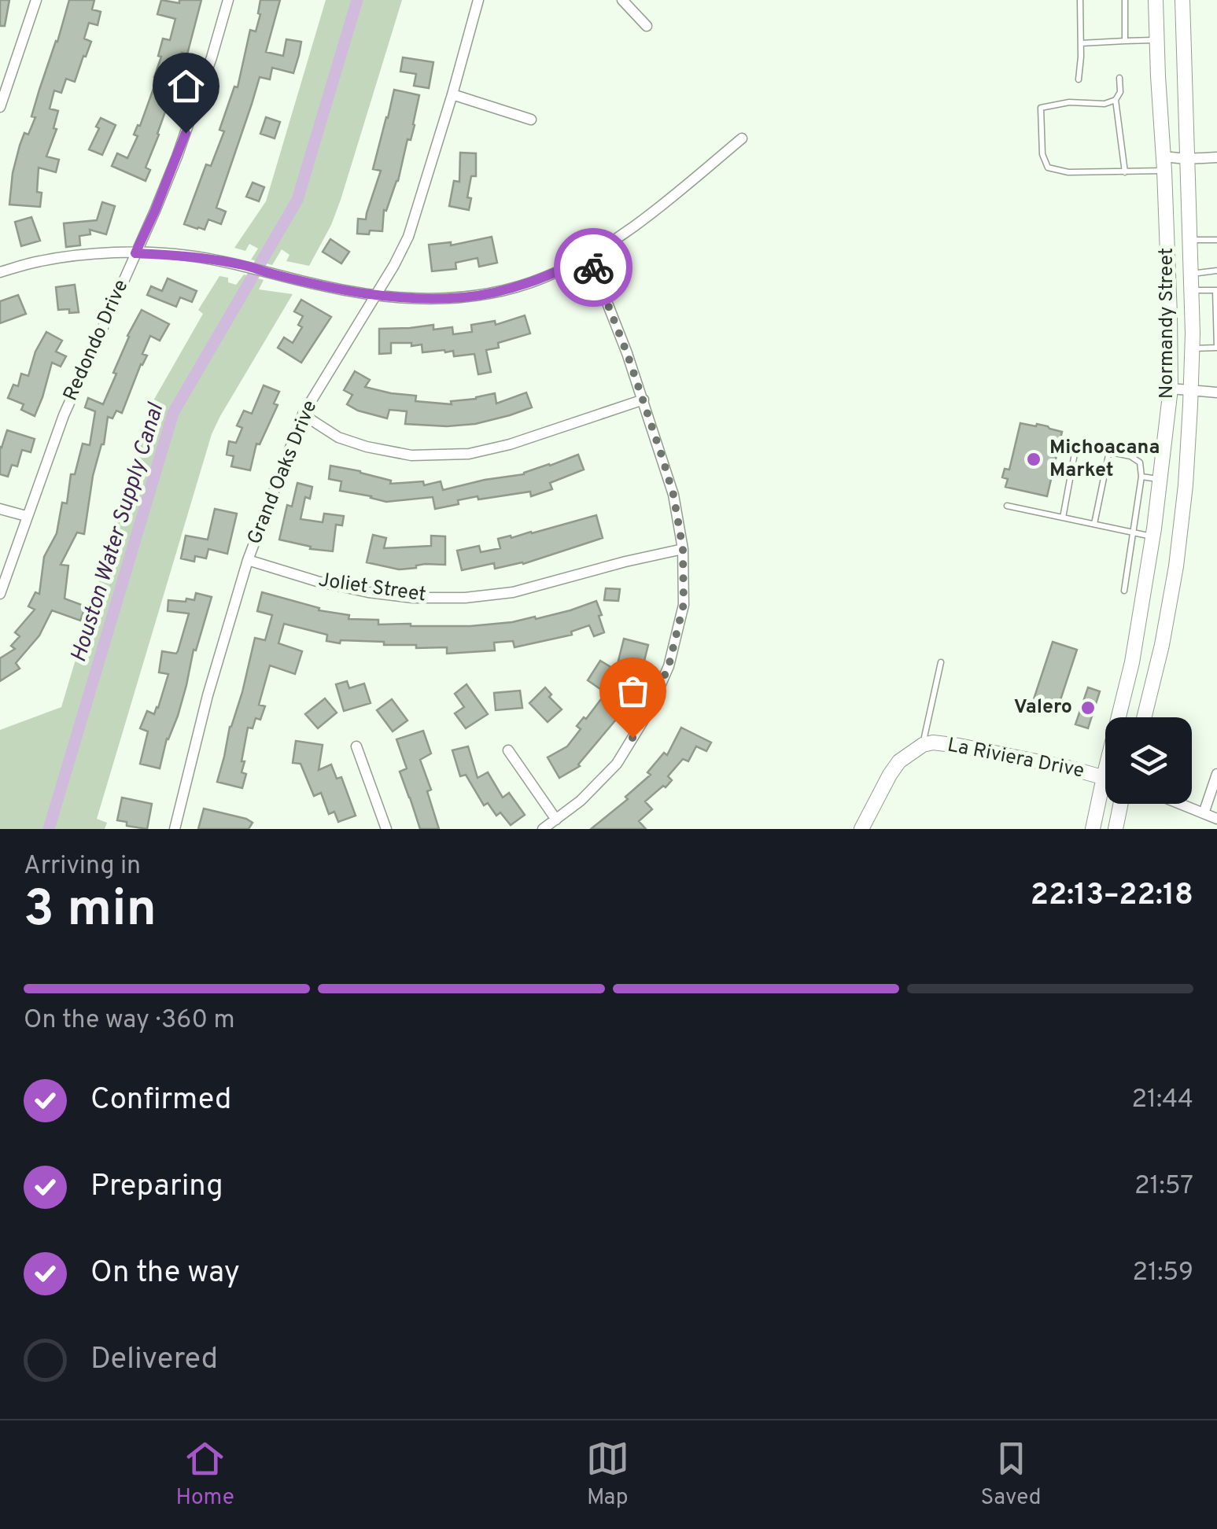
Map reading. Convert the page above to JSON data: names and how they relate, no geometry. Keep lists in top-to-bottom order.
{
  "streets": {
    "main road": ["Normandy Street", "La Riviera Drive"],
    "street": ["Redondo Drive", "Grand Oaks Drive", "Joliet Street"]
  },
  "crossings": [
    ["Normandy Street", "La Riviera Drive"],
    ["Grand Oaks Drive", "Joliet Street"]
  ],
  "water": ["Houston Water Supply Canal"],
  "places": ["Michoacana Market", "Valero"],
  "page": {
    "heading": ["3 min", "Arriving in", "22:13–22:18"],
    "bar": "On the way · 360 m",
    "list": [
      ["Confirmed", "21:44"],
      ["Preparing", "21:57"],
      ["On the way", "21:59"],
      "Delivered"
    ],
    "tabs": ["Home", "Map", "Saved"]
  }
}
